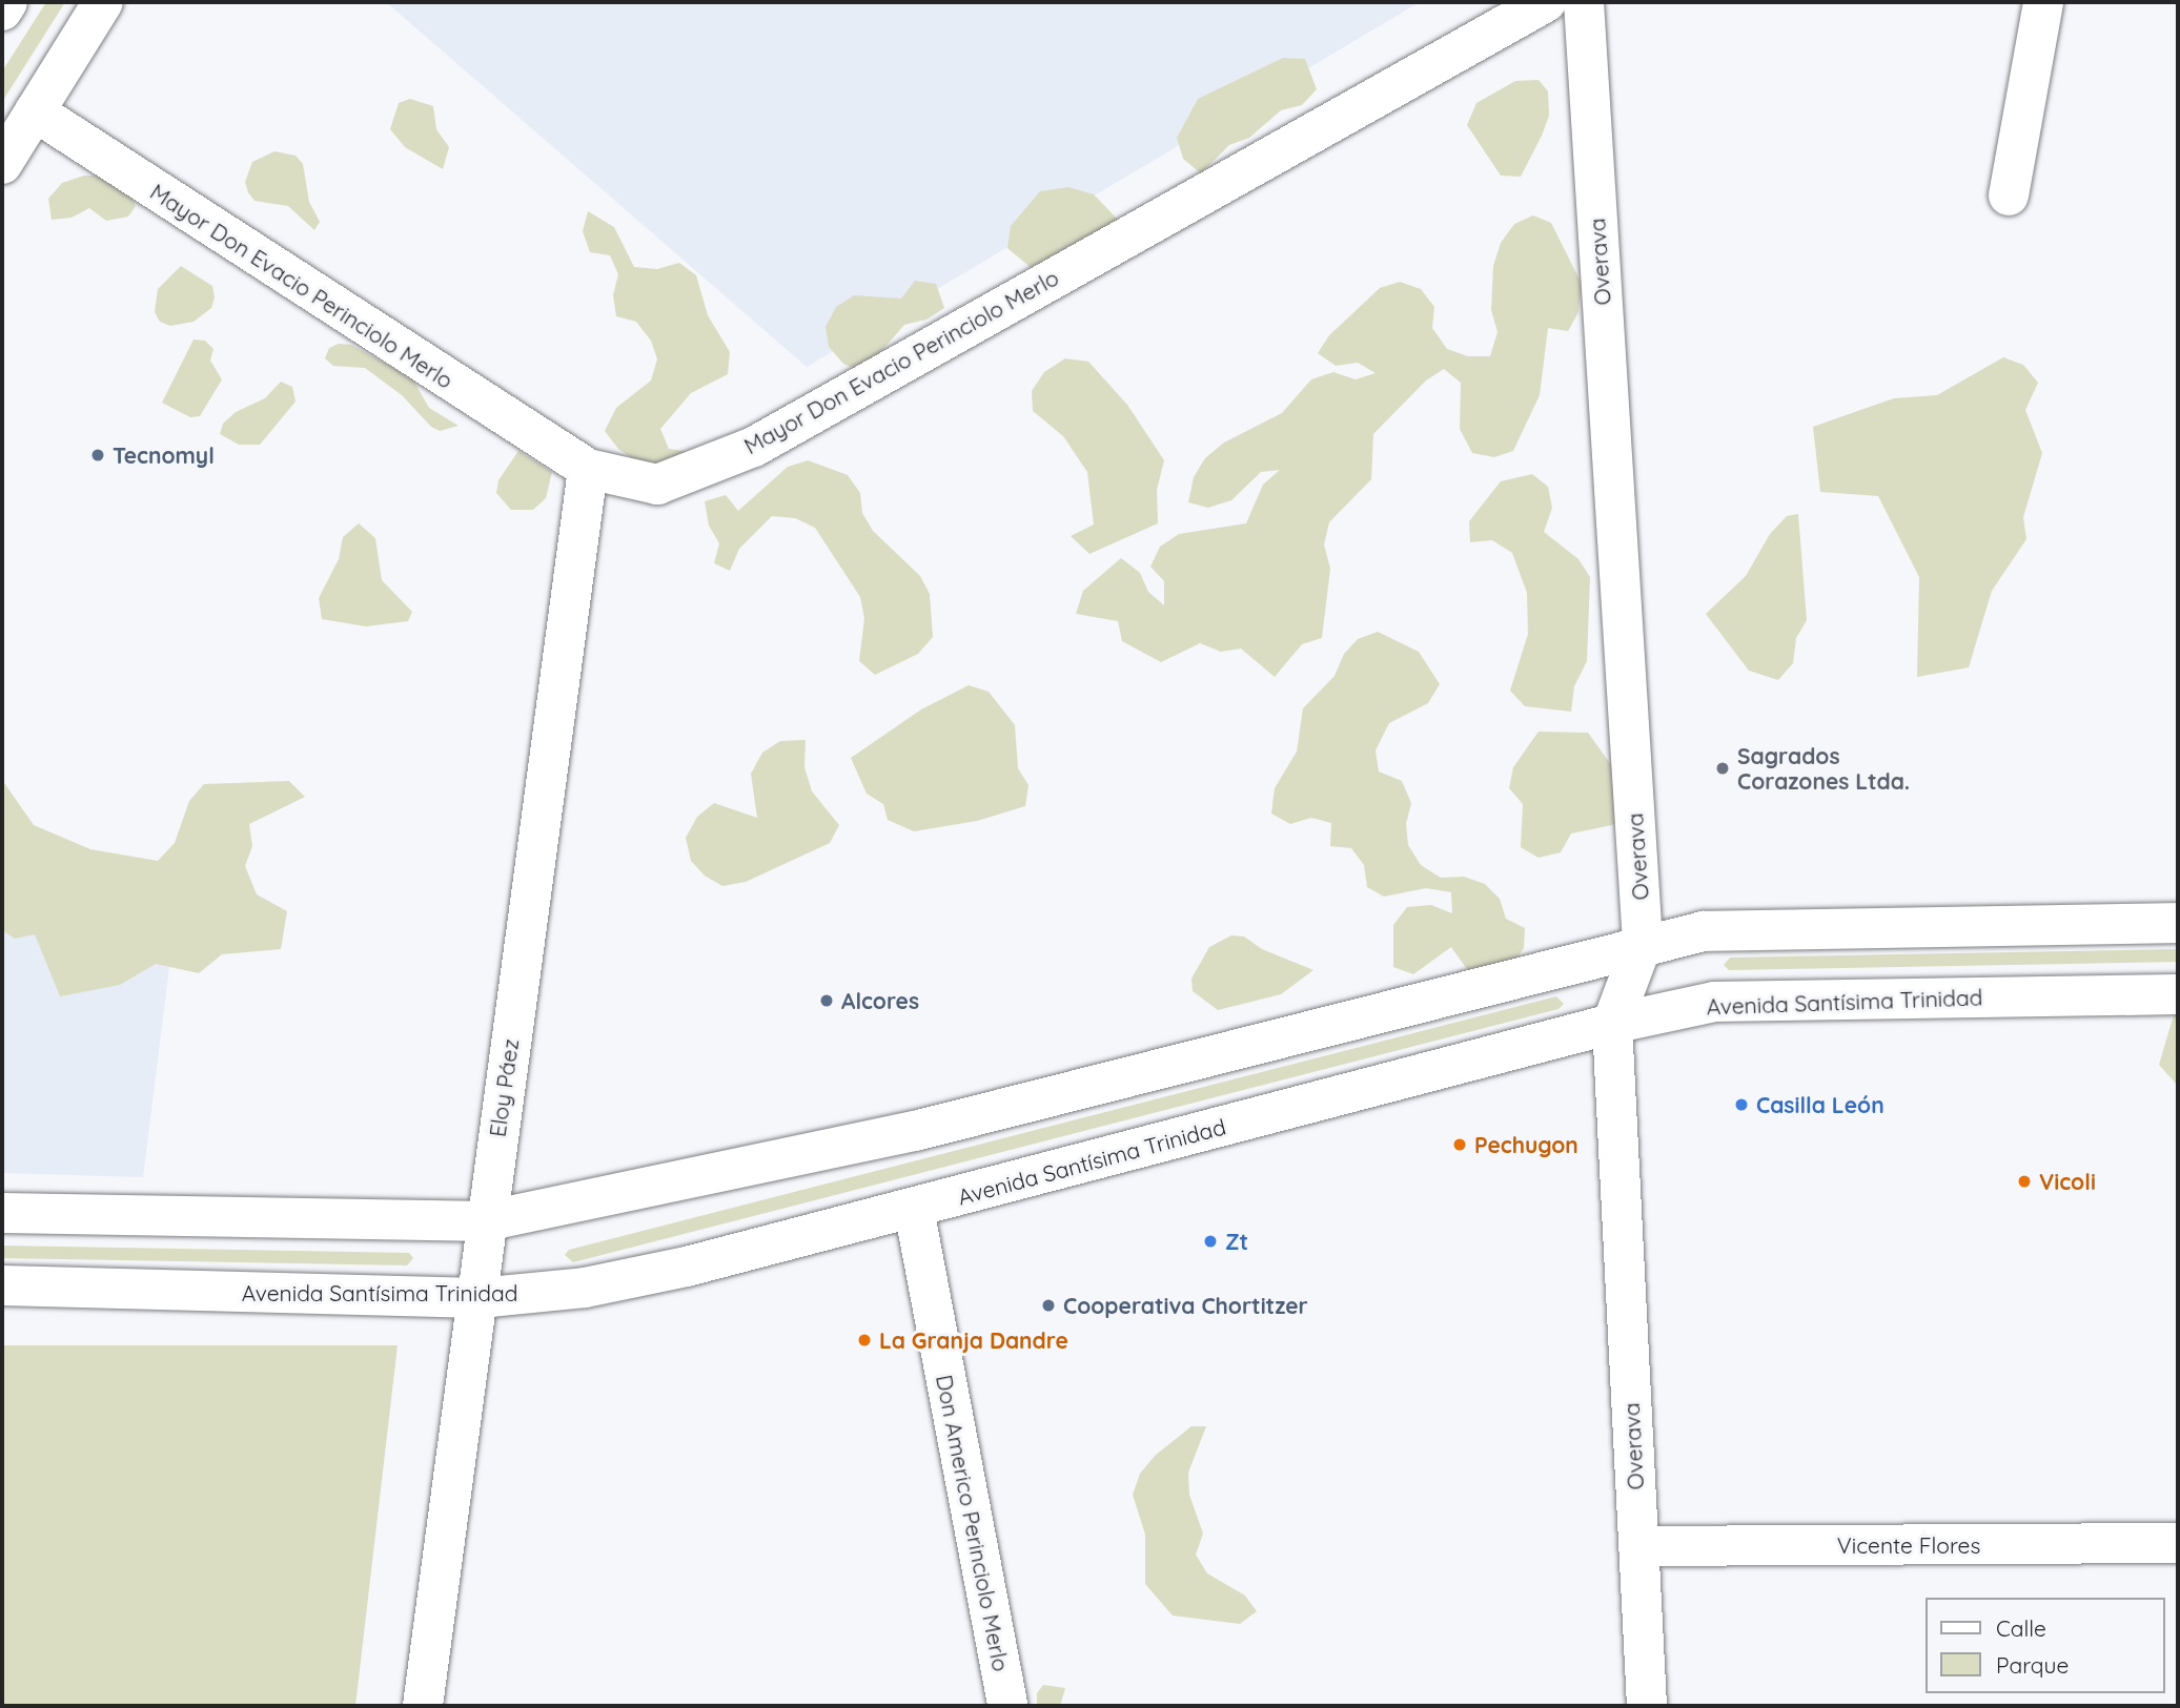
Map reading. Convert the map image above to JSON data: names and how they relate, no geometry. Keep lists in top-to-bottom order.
{
  "streets": {
    "main road": [
      "Overava",
      "Mayor Don Evacio Perinciolo Merlo",
      "Avenida Santísima Trinidad",
      "Eloy Páez",
      "Don Americo Perinciolo Merlo",
      "Vicente Flores"
    ]
  },
  "crossings": [
    ["Overava", "Avenida Santísima Trinidad"],
    ["Overava", "Vicente Flores"],
    ["Mayor Don Evacio Perinciolo Merlo", "Eloy Páez"],
    ["Avenida Santísima Trinidad", "Eloy Páez"],
    ["Avenida Santísima Trinidad", "Don Americo Perinciolo Merlo"]
  ],
  "places": [
    "Tecnomyl",
    "Sagrados Corazones Ltda.",
    "Alcores",
    "Casilla León",
    "Pechugon",
    "Vicoli",
    "Zt",
    "Cooperativa Chortitzer",
    "La Granja Dandre"
  ],
  "legend": ["Calle", "Parque"]
}
